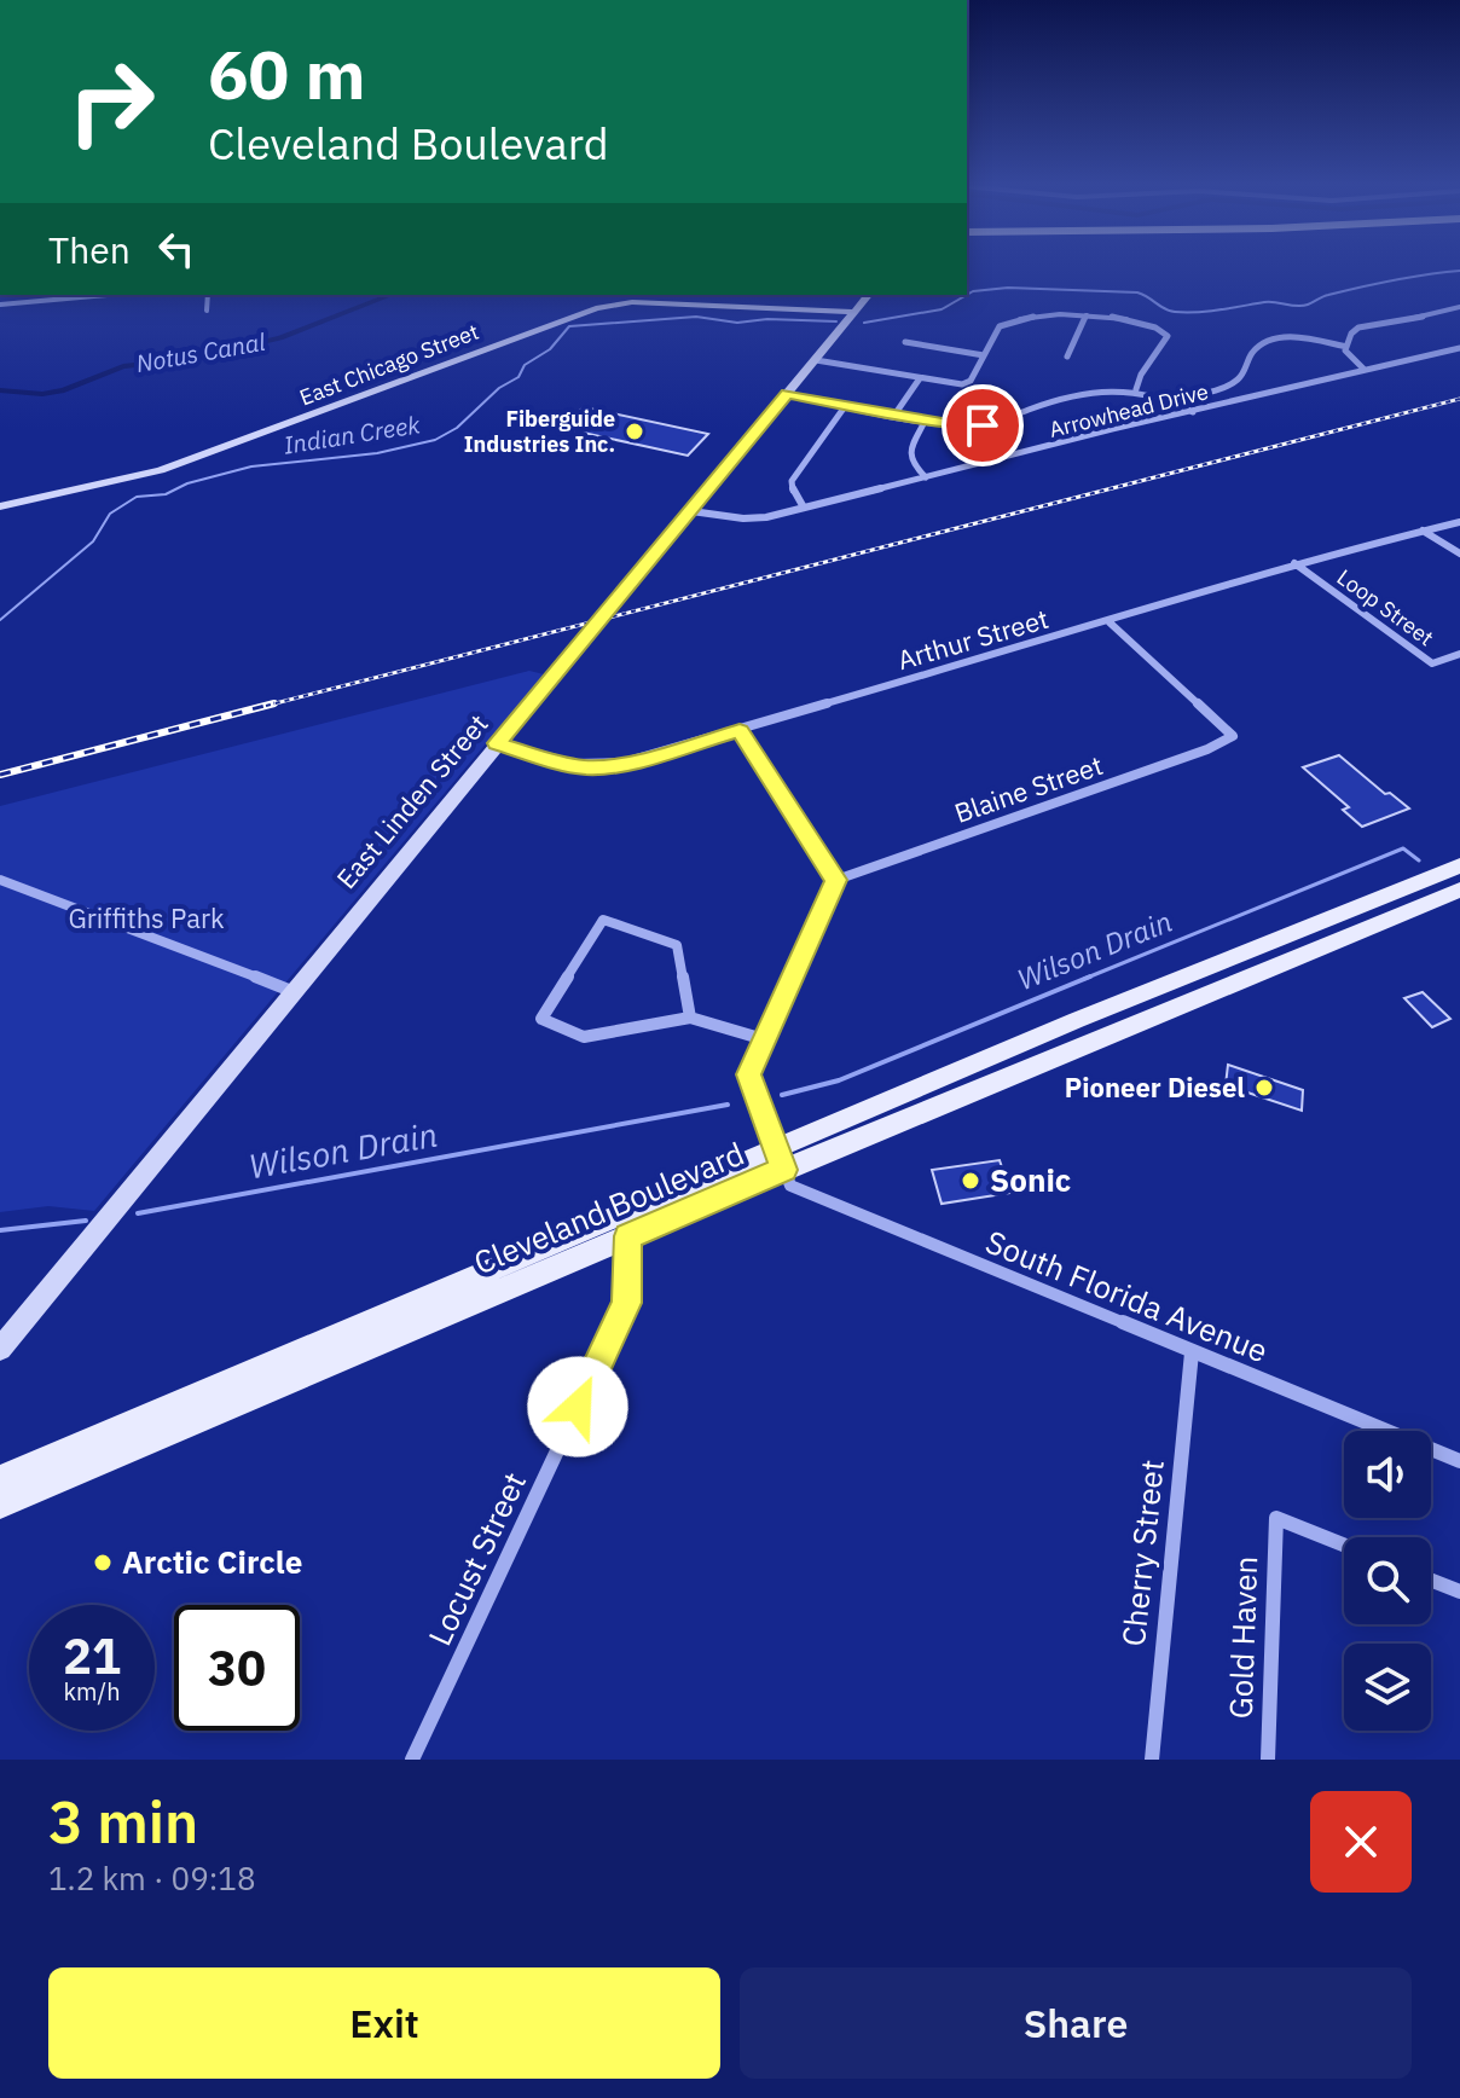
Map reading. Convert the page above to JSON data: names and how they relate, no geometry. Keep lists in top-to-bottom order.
{
  "streets": {
    "main road": ["East Chicago Street", "East Linden Street", "Cleveland Boulevard"],
    "street": [
      "Arrowhead Drive",
      "Loop Street",
      "Arthur Street",
      "Blaine Street",
      "South Florida Avenue",
      "Cherry Street",
      "Locust Street",
      "Gold Haven"
    ]
  },
  "crossings": [
    ["East Chicago Street", "East Linden Street"],
    ["Arrowhead Drive", "East Linden Street"],
    ["Loop Street", "Arthur Street"],
    ["Arthur Street", "Blaine Street"],
    ["Arthur Street", "East Linden Street"],
    ["Cleveland Boulevard", "South Florida Avenue"],
    ["Cleveland Boulevard", "Locust Street"],
    ["South Florida Avenue", "Cherry Street"]
  ],
  "water": ["Notus Canal", "Indian Creek", "Wilson Drain"],
  "parks": ["Griffiths Park"],
  "places": [
    "Fiberguide Industries Inc.",
    "Pioneer Diesel",
    "Sonic",
    "Arctic Circle"
  ],
  "page": {
    "turn": ["60 m", "Cleveland Boulevard"],
    "then": "Then",
    "speed": "21 km/h",
    "limit": "30",
    "heading": ["3 min", "1.2 km · 09:18"],
    "buttons": ["Exit", "Share"]
  }
}
